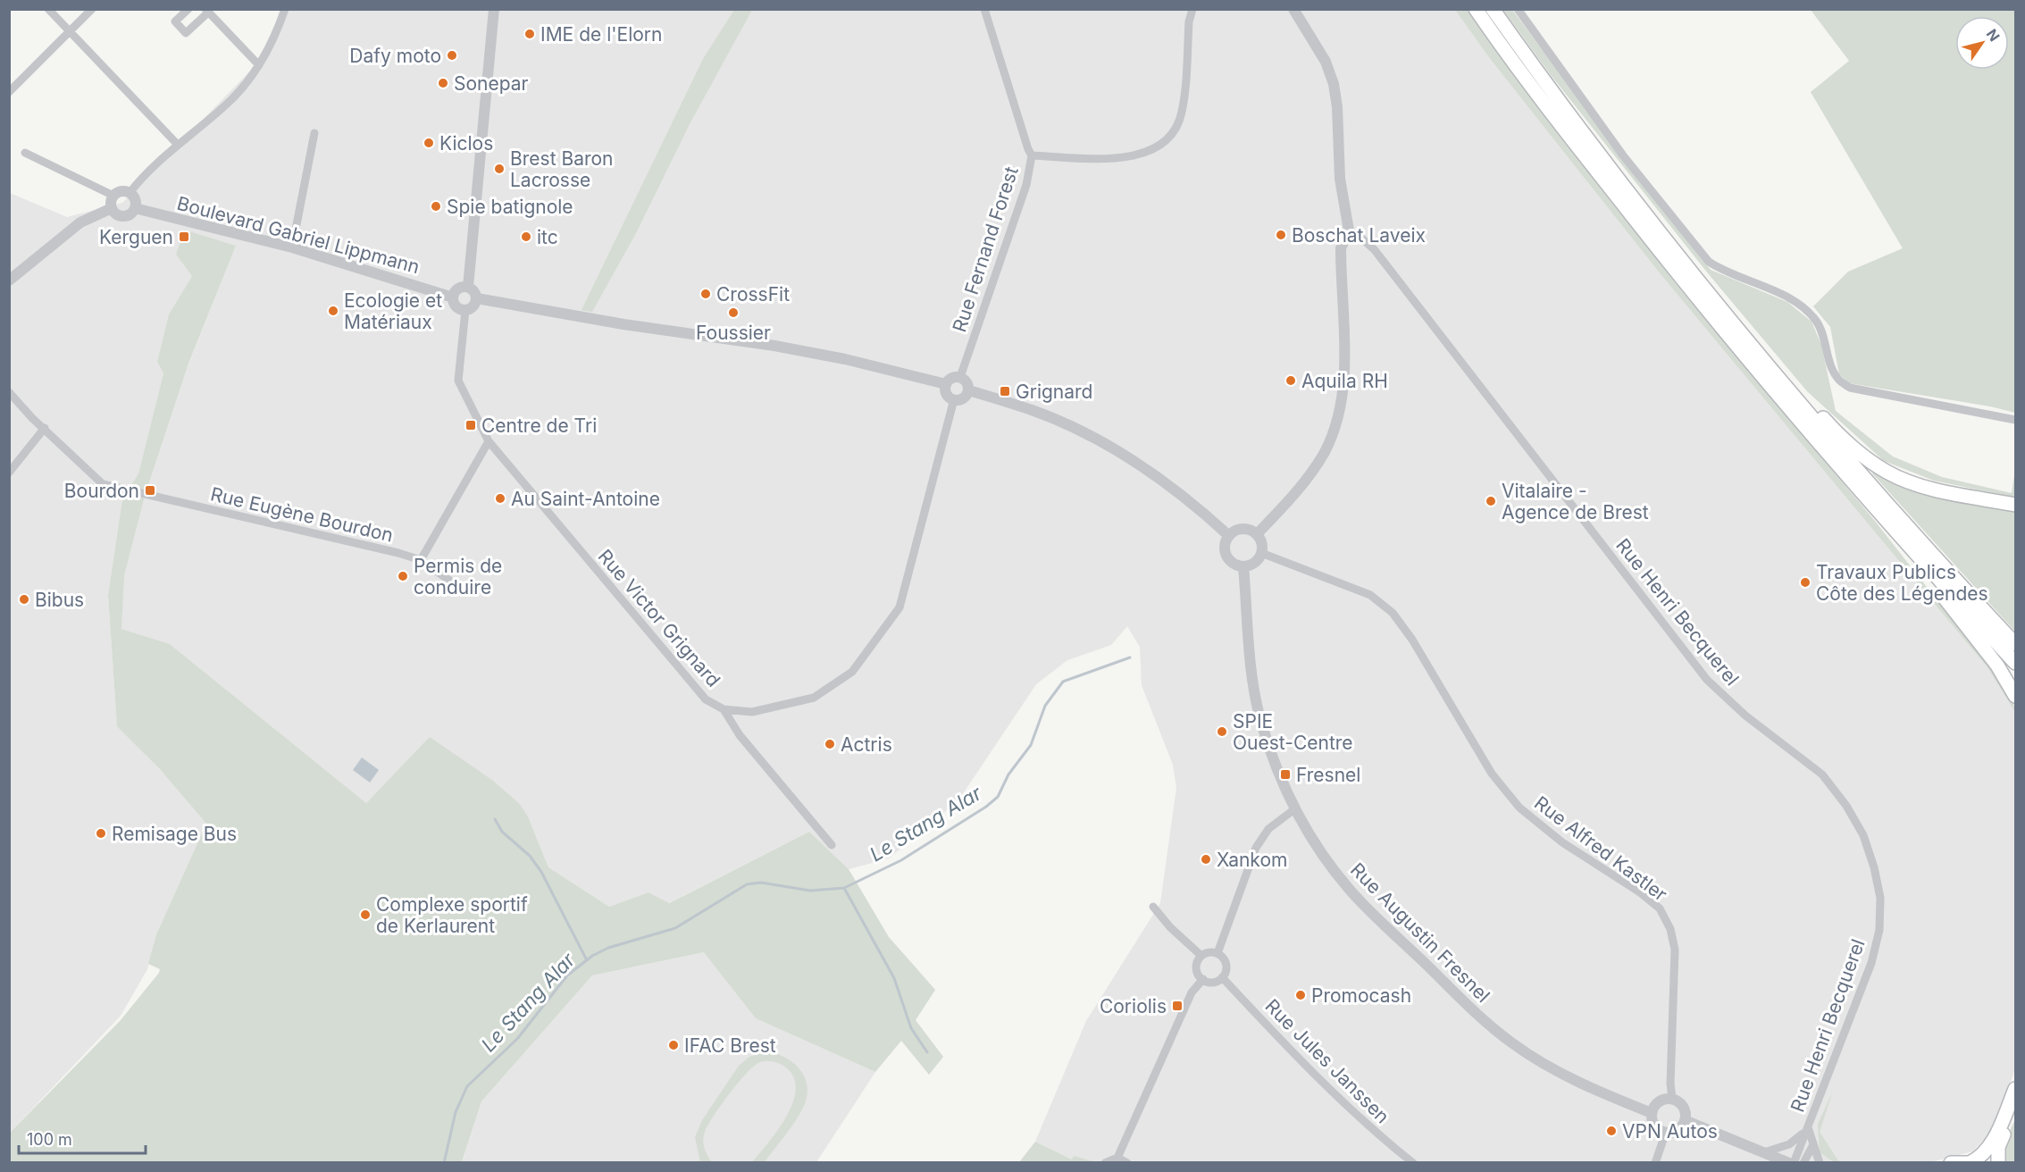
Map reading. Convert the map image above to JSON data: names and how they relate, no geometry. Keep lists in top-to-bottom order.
{
  "streets": {
    "street": [
      "Boulevard Gabriel Lippmann",
      "Rue Fernand Forest",
      "Rue Eugène Bourdon",
      "Rue Henri Becquerel",
      "Rue Victor Grignard",
      "Rue Alfred Kastler",
      "Rue Augustin Fresnel",
      "Rue Jules Janssen"
    ]
  },
  "crossings": [
    ["Boulevard Gabriel Lippmann", "Rue Victor Grignard"],
    ["Rue Fernand Forest", "Rue Victor Grignard"],
    ["Rue Alfred Kastler", "Rue Augustin Fresnel"]
  ],
  "water": ["Le Stang Alar"],
  "places": {
    "other": [
      "IME de l'Elorn",
      "Dafy moto",
      "Sonepar",
      "Kiclos",
      "Brest Baron Lacrosse",
      "Spie batignole",
      "Boschat Laveix",
      "itc",
      "CrossFit",
      "Ecologie et Matériaux",
      "Foussier",
      "Aquila RH",
      "Au Saint-Antoine",
      "Vitalaire - Agence de Brest",
      "Permis de conduire",
      "Travaux Publics Côte des Légendes",
      "Bibus",
      "SPIE Ouest-Centre",
      "Actris",
      "Remisage Bus",
      "Xankom",
      "Complexe sportif de Kerlaurent",
      "Promocash",
      "IFAC Brest",
      "VPN Autos"
    ],
    "transit": [
      "Kerguen",
      "Grignard",
      "Centre de Tri",
      "Bourdon",
      "Fresnel",
      "Coriolis"
    ]
  },
  "scale_bar": "100 m",
  "north": "top right"
}
